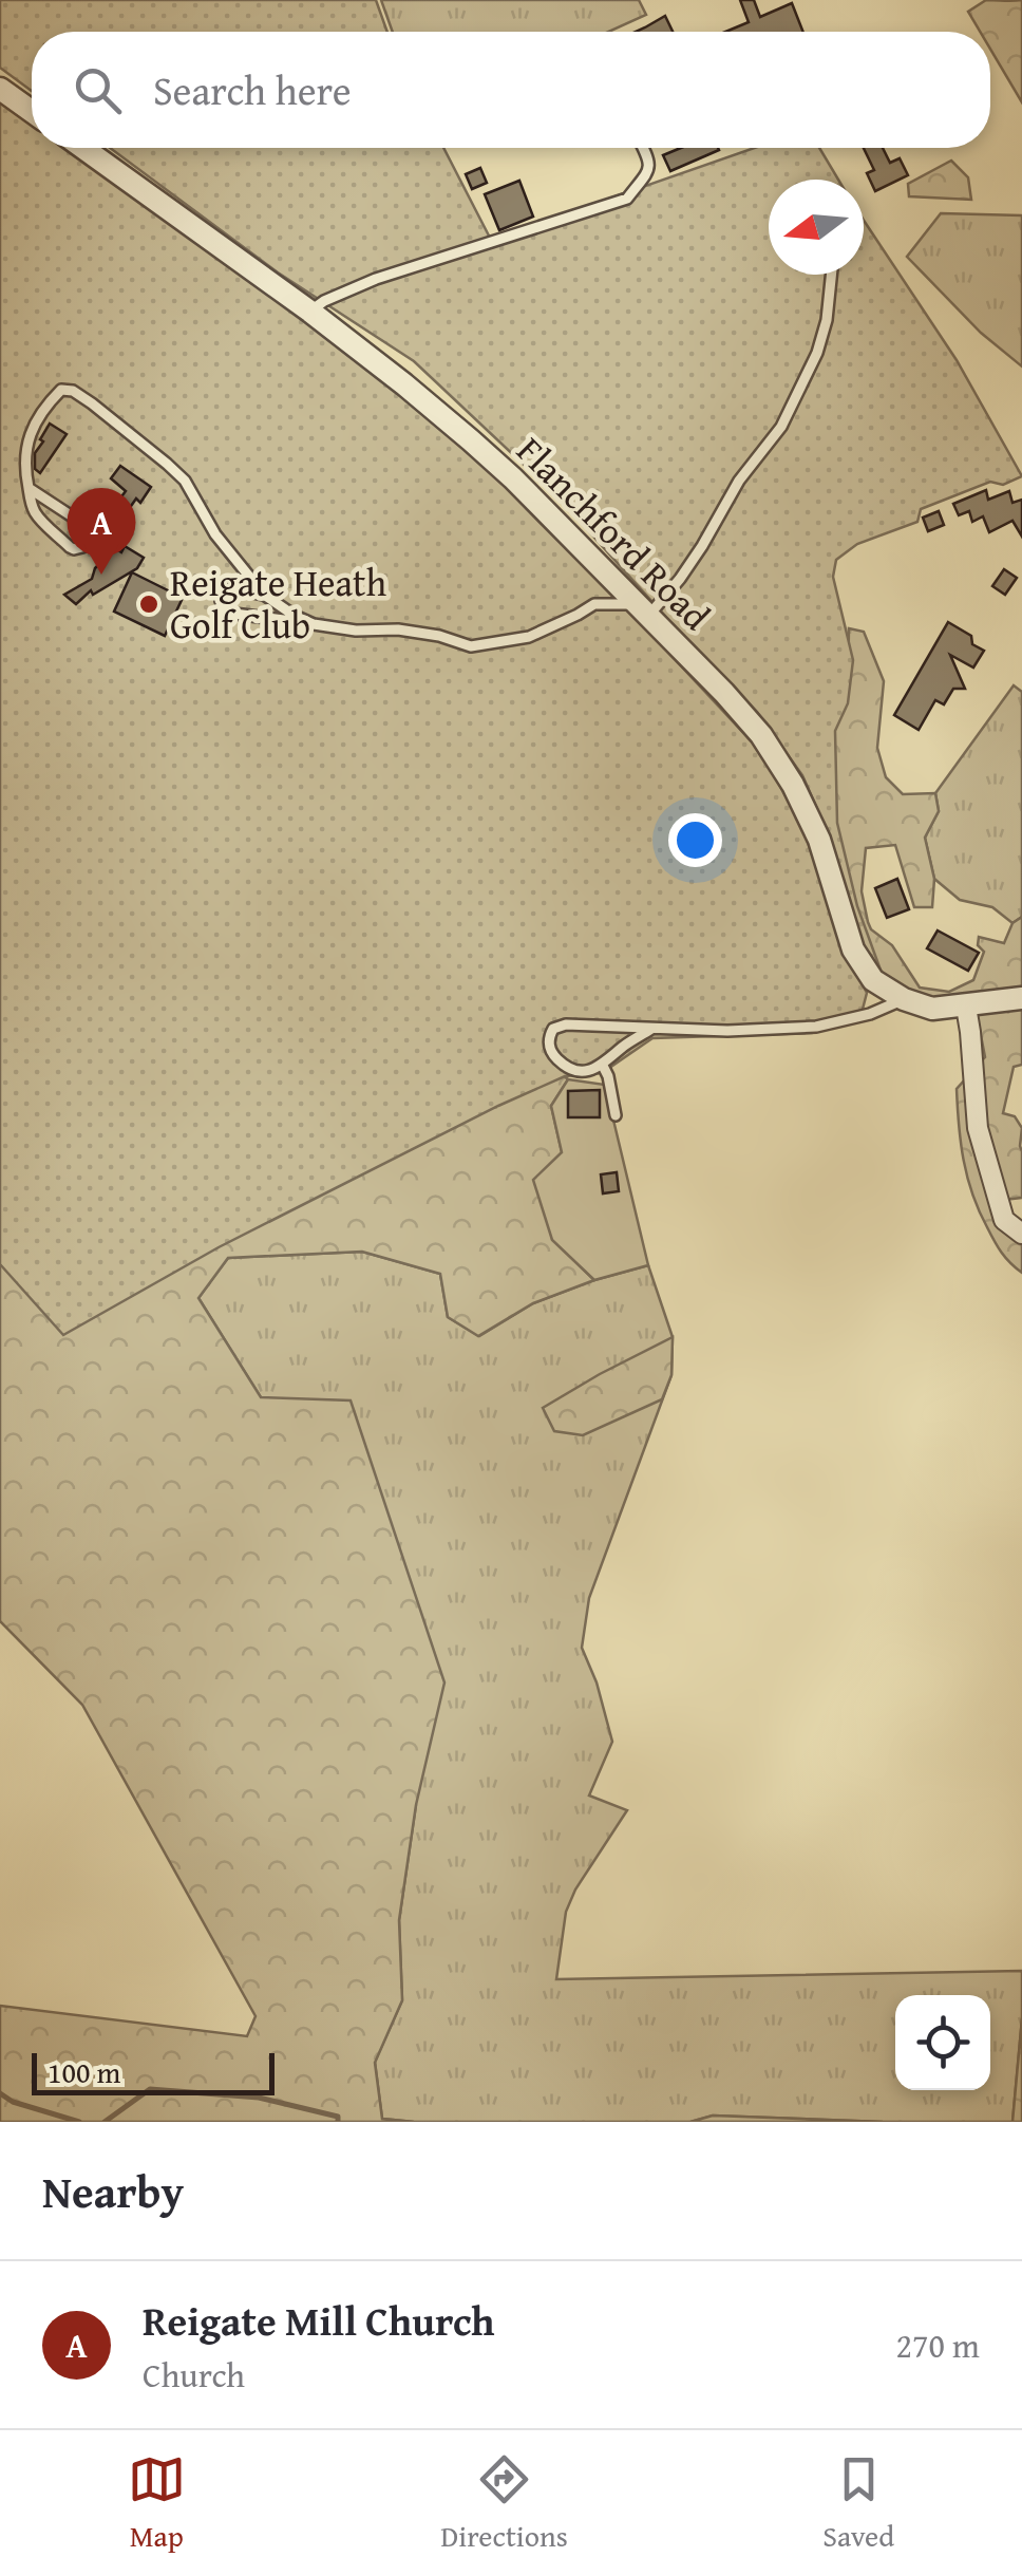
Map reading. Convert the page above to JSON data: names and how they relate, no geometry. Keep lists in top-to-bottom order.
{
  "streets": {
    "street": ["Flanchford Road"]
  },
  "places": ["Reigate Heath Golf Club"],
  "scale_bar": "100 m",
  "north": "left",
  "page": {
    "search": "Search here",
    "pins": "A",
    "scale": "100 m",
    "heading": "Nearby",
    "list": [
      {
        "mark": "A",
        "name": "Reigate Mill Church",
        "note": "Church",
        "value": "270 m"
      }
    ],
    "nav": ["Map", "Directions", "Saved"]
  }
}
